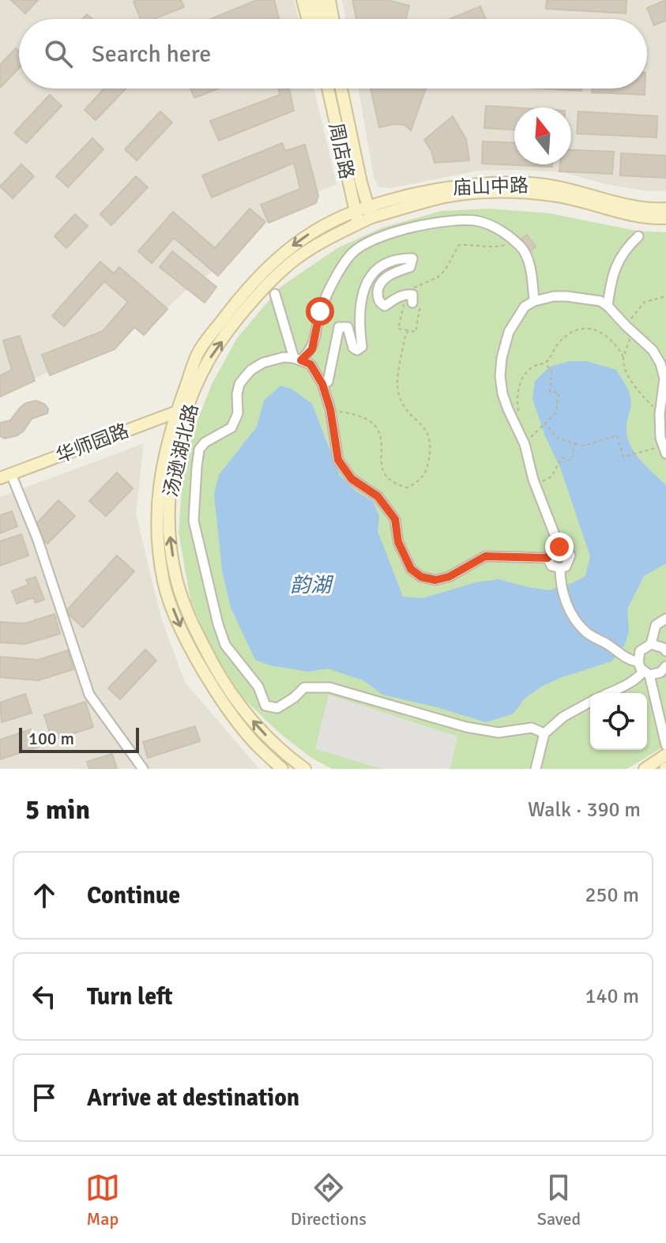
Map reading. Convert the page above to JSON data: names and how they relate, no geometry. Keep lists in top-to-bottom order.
{
  "streets": {
    "street": [
      "周店路",
      "庙山中路",
      "华师园路",
      "汤逊湖北路"
    ]
  },
  "crossings": [
    ["周店路", "庙山中路"],
    ["周店路", "汤逊湖北路"],
    ["庙山中路", "汤逊湖北路"],
    ["华师园路", "汤逊湖北路"]
  ],
  "water": ["韵湖"],
  "scale_bar": "100 m",
  "north": "top",
  "page": {
    "search": "Search here",
    "scale": "100 m",
    "heading": ["5 min", "Walk · 390 m"],
    "list": [
      ["Continue", "250 m"],
      ["Turn left", "140 m"],
      "Arrive at destination"
    ],
    "nav": ["Map", "Directions", "Saved"]
  }
}
